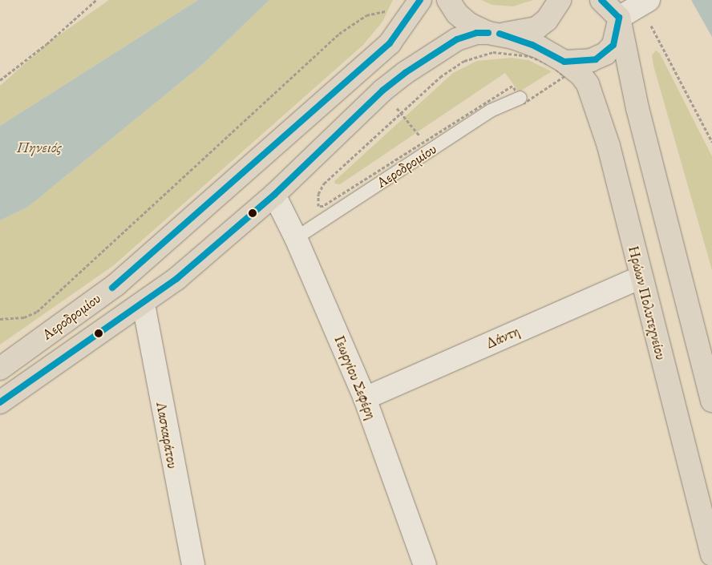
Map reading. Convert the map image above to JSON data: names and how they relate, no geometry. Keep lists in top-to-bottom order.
{
  "streets": {
    "main road": ["Αεροδρομίου", "Ηρώων Πολυτεχνείου"],
    "street": ["Δάντη", "Γεωργίου Σεφέρη", "Λασκαράτου"]
  },
  "crossings": [
    ["Αεροδρομίου", "Ηρώων Πολυτεχνείου"],
    ["Αεροδρομίου", "Γεωργίου Σεφέρη"],
    ["Αεροδρομίου", "Λασκαράτου"],
    ["Ηρώων Πολυτεχνείου", "Δάντη"],
    ["Δάντη", "Γεωργίου Σεφέρη"]
  ],
  "water": ["Πηνειός"]
}
